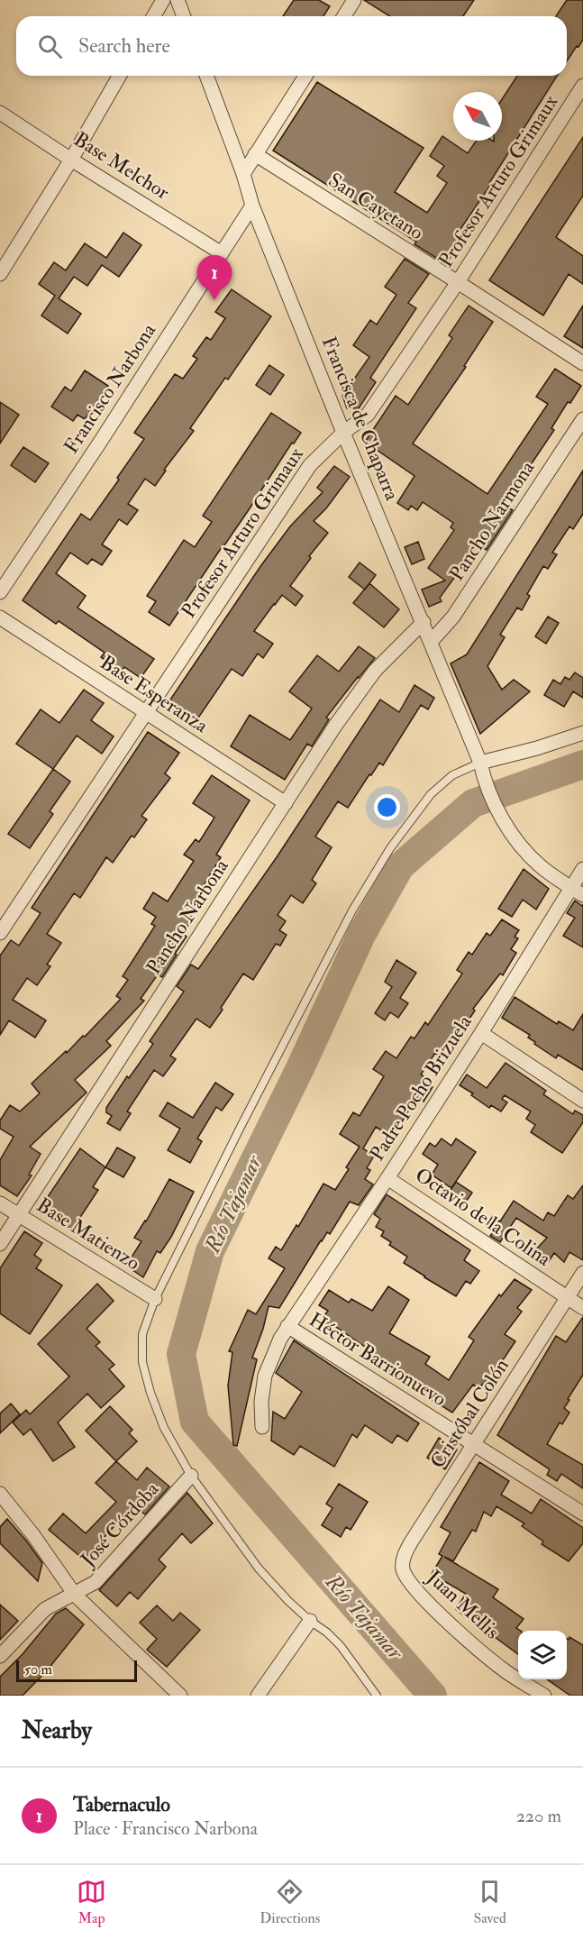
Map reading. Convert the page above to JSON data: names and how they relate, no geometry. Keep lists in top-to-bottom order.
{
  "streets": {
    "street": [
      "Base Melchor",
      "Profesor Arturo Grimaux",
      "San Cayetano",
      "Francisco Narbona",
      "Francisca de Chaparra",
      "Pancho Narmona",
      "Base Esperanza",
      "Pancho Narbona",
      "Padre Pocho Brizuela",
      "Octavio de la Colina",
      "Base Matienzo",
      "Héctor Barrionuevo",
      "Cristóbal Colón",
      "José Córdoba",
      "Juan Mellis"
    ]
  },
  "crossings": [
    ["Base Melchor", "Francisco Narbona"],
    ["Profesor Arturo Grimaux", "San Cayetano"],
    ["Profesor Arturo Grimaux", "Francisca de Chaparra"],
    ["Profesor Arturo Grimaux", "Base Esperanza"],
    ["Francisco Narbona", "Francisca de Chaparra"],
    ["Francisca de Chaparra", "Pancho Narmona"],
    ["Francisca de Chaparra", "Pancho Narbona"],
    ["Francisca de Chaparra", "Padre Pocho Brizuela"],
    ["Base Esperanza", "Pancho Narbona"],
    ["Pancho Narbona", "Base Matienzo"],
    ["Padre Pocho Brizuela", "Octavio de la Colina"],
    ["Padre Pocho Brizuela", "Héctor Barrionuevo"],
    ["Octavio de la Colina", "Cristóbal Colón"],
    ["Héctor Barrionuevo", "Cristóbal Colón"],
    ["Cristóbal Colón", "Juan Mellis"]
  ],
  "water": ["Río Tajamar"],
  "scale_bar": "50 m",
  "north": "top left",
  "page": {
    "search": "Search here",
    "pins": "1",
    "scale": "50 m",
    "heading": "Nearby",
    "list": [
      {
        "mark": "1",
        "name": "Tabernaculo",
        "note": "Place · Francisco Narbona",
        "value": "220 m"
      }
    ],
    "nav": ["Map", "Directions", "Saved"]
  }
}
